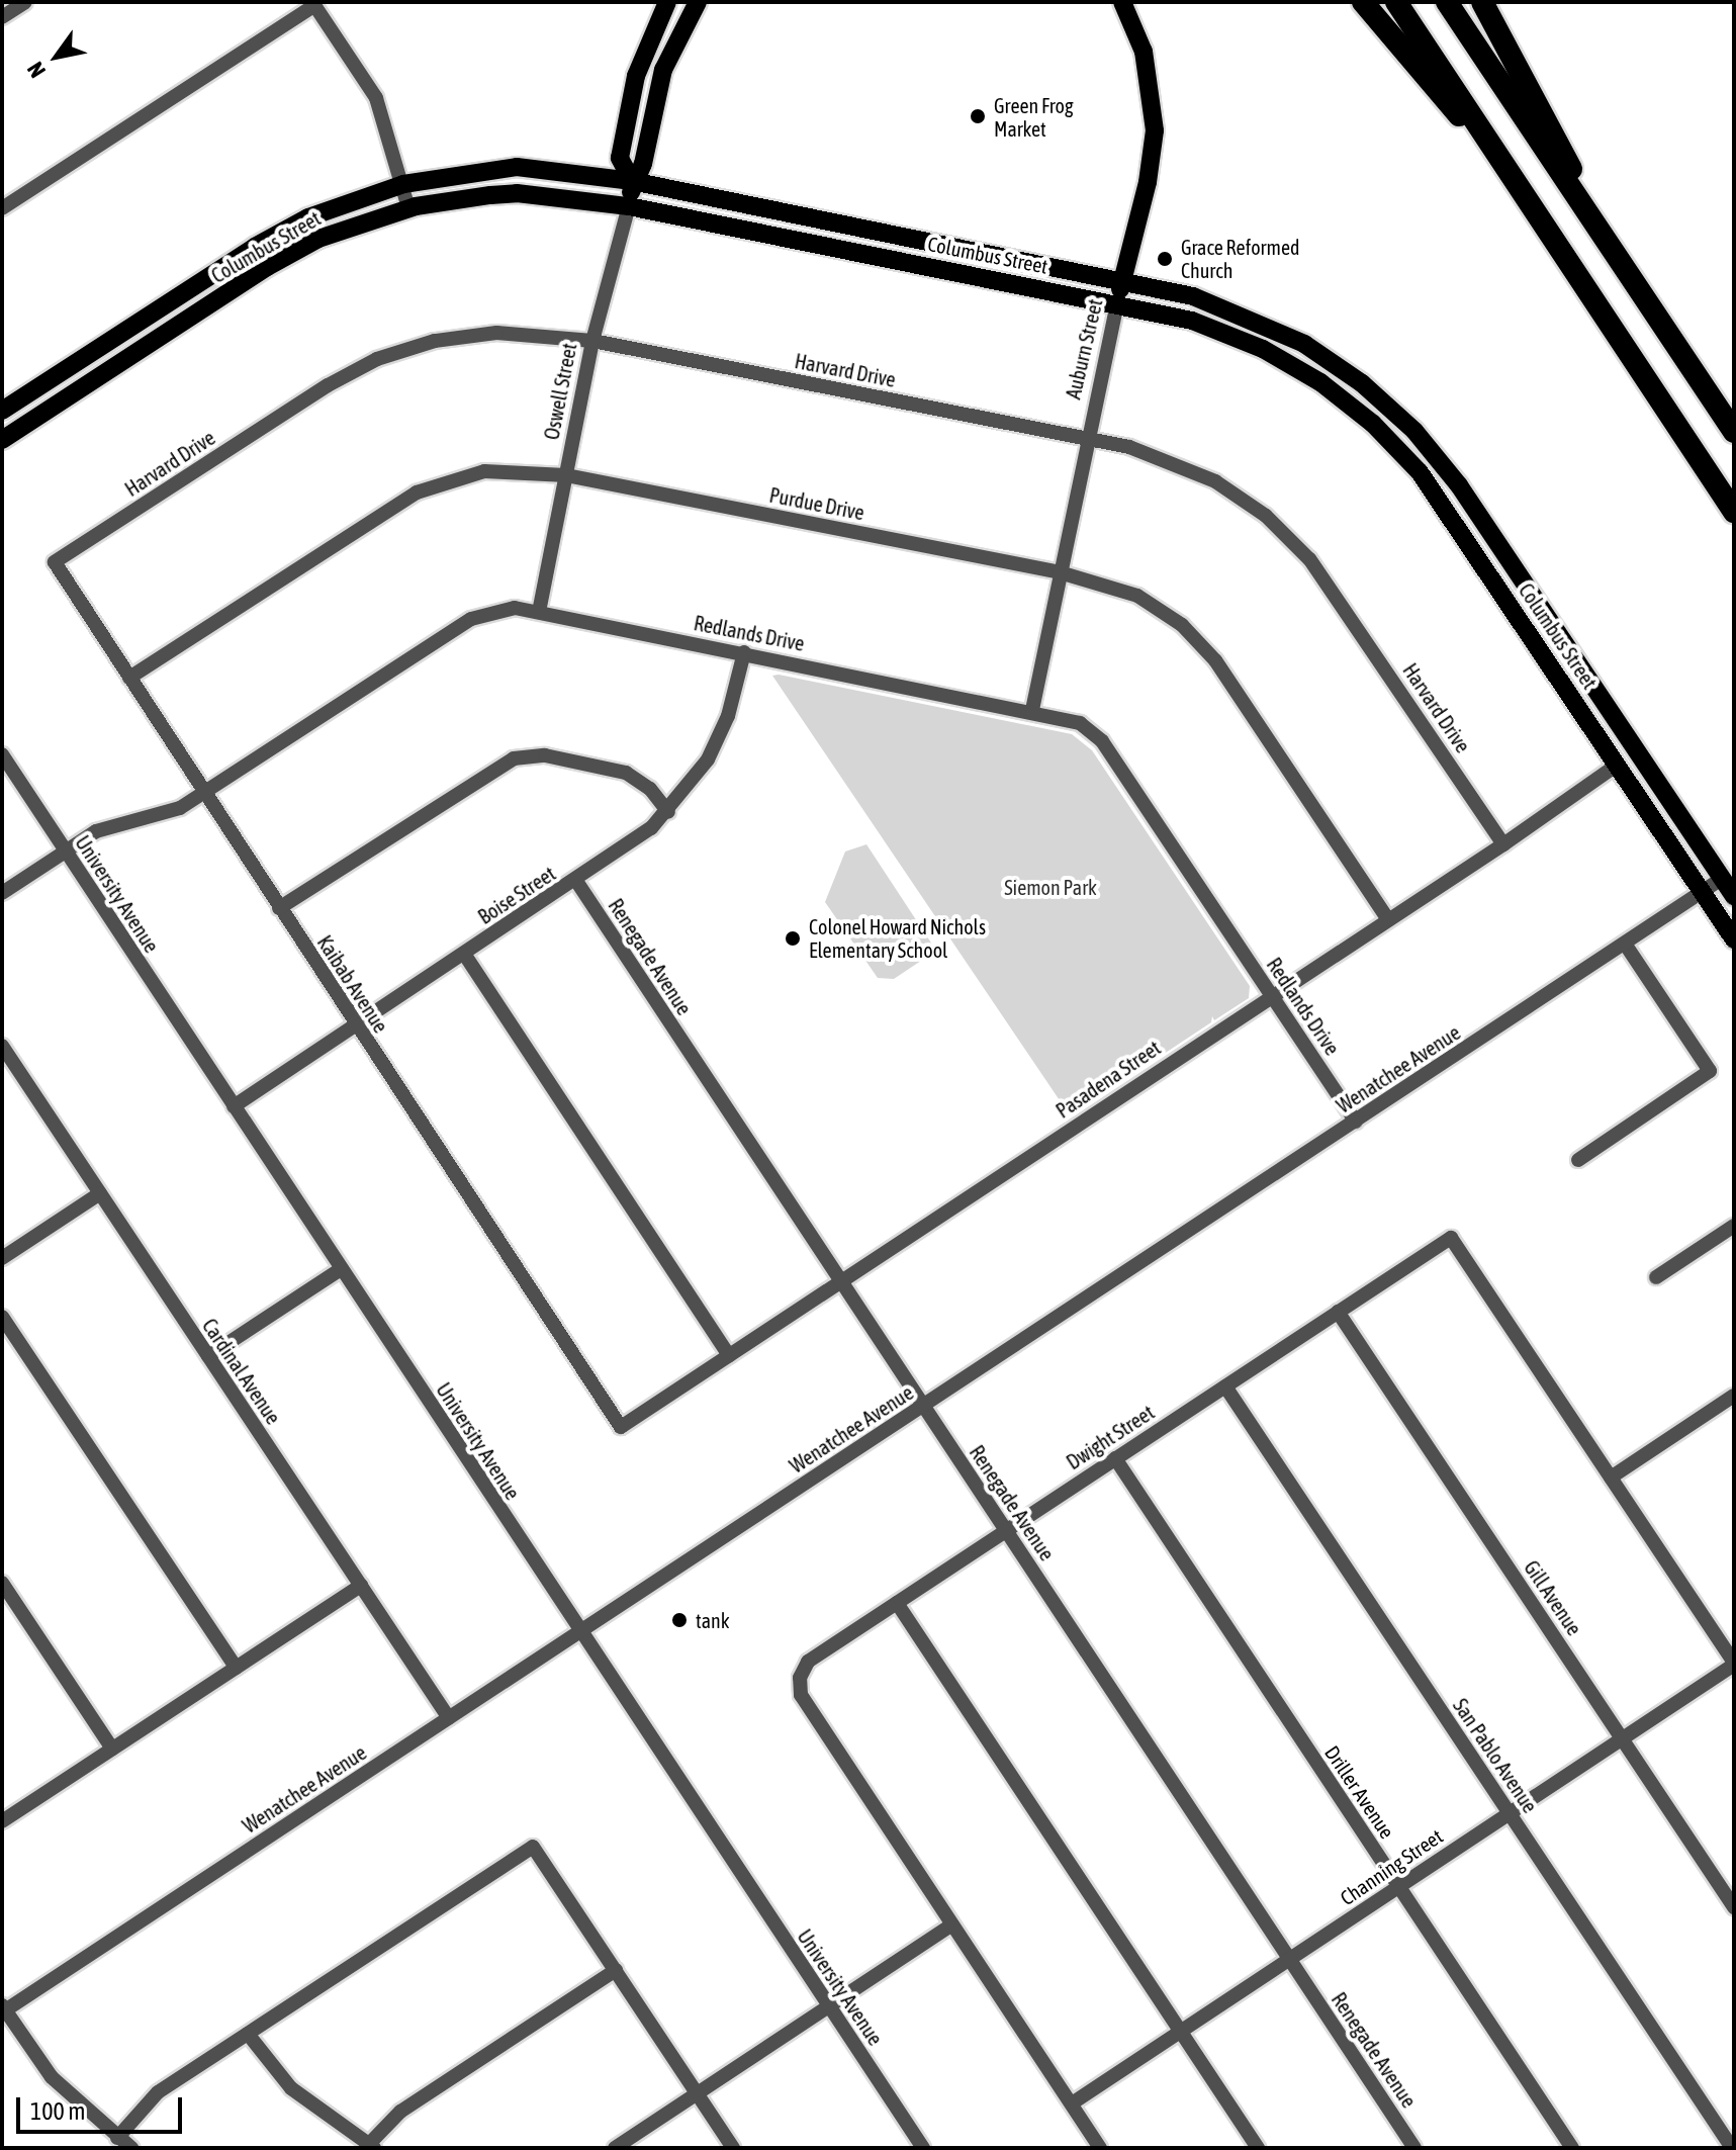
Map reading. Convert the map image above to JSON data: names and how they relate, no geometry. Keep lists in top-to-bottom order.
{
  "streets": {
    "main road": ["Columbus Street", "Auburn Street", "Oswell Street"],
    "street": [
      "Harvard Drive",
      "Purdue Drive",
      "Redlands Drive",
      "University Avenue",
      "Boise Street",
      "Renegade Avenue",
      "Kaibab Avenue",
      "Wenatchee Avenue",
      "Pasadena Street",
      "Cardinal Avenue",
      "Dwight Street",
      "Gill Avenue",
      "San Pablo Avenue",
      "Driller Avenue",
      "Channing Street"
    ]
  },
  "crossings": [
    ["Columbus Street", "Auburn Street"],
    ["Columbus Street", "Oswell Street"],
    ["Columbus Street", "Wenatchee Avenue"],
    ["Columbus Street", "Pasadena Street"],
    ["Auburn Street", "Harvard Drive"],
    ["Auburn Street", "Purdue Drive"],
    ["Auburn Street", "Redlands Drive"],
    ["Harvard Drive", "Oswell Street"],
    ["Harvard Drive", "Kaibab Avenue"],
    ["Harvard Drive", "Pasadena Street"],
    ["Oswell Street", "Purdue Drive"],
    ["Oswell Street", "Redlands Drive"],
    ["Purdue Drive", "Kaibab Avenue"],
    ["Purdue Drive", "Pasadena Street"],
    ["Redlands Drive", "University Avenue"],
    ["Redlands Drive", "Boise Street"],
    ["Redlands Drive", "Kaibab Avenue"],
    ["Redlands Drive", "Wenatchee Avenue"],
    ["Redlands Drive", "Pasadena Street"],
    ["University Avenue", "Boise Street"],
    ["University Avenue", "Wenatchee Avenue"],
    ["Boise Street", "Renegade Avenue"],
    ["Boise Street", "Kaibab Avenue"],
    ["Renegade Avenue", "Wenatchee Avenue"],
    ["Renegade Avenue", "Pasadena Street"],
    ["Renegade Avenue", "Dwight Street"],
    ["Renegade Avenue", "Channing Street"],
    ["Kaibab Avenue", "Pasadena Street"],
    ["Wenatchee Avenue", "Cardinal Avenue"],
    ["Dwight Street", "Gill Avenue"],
    ["Dwight Street", "San Pablo Avenue"],
    ["Dwight Street", "Driller Avenue"],
    ["Gill Avenue", "Channing Street"],
    ["San Pablo Avenue", "Channing Street"],
    ["Driller Avenue", "Channing Street"]
  ],
  "parks": ["Siemon Park"],
  "places": [
    "Green Frog Market",
    "Grace Reformed Church",
    "Colonel Howard Nichols Elementary School",
    "tank"
  ],
  "scale_bar": "100 m",
  "north": "bottom left"
}
